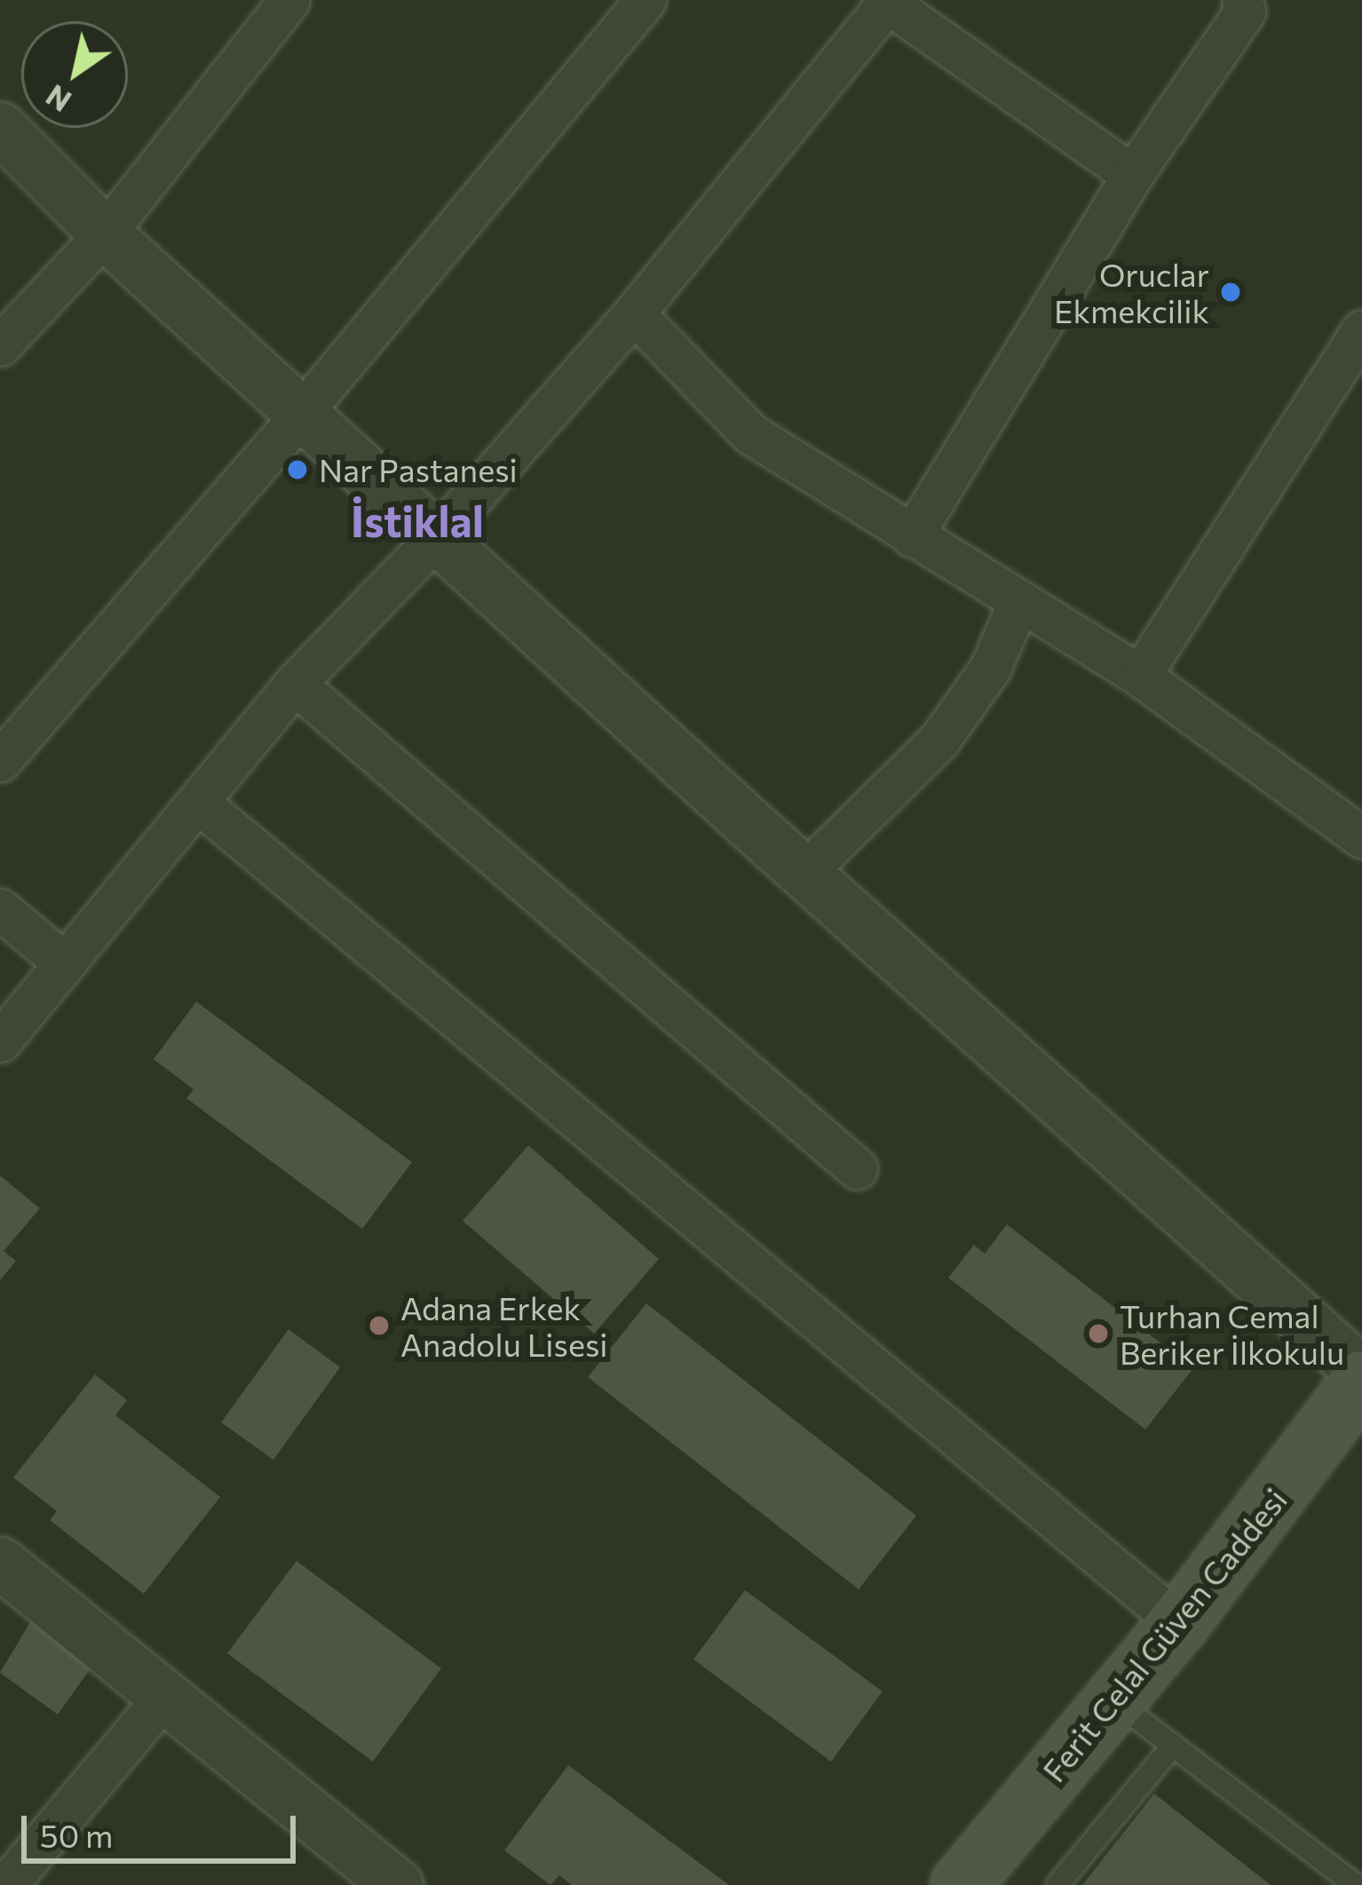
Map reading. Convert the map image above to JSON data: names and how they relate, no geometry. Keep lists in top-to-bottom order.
{
  "streets": {
    "main road": ["Ferit Celal Güven Caddesi"]
  },
  "districts": ["İstiklal"],
  "places": [
    "Oruclar Ekmekcilik",
    "Nar Pastanesi",
    "Adana Erkek Anadolu Lisesi",
    "Turhan Cemal Beriker İlkokulu"
  ],
  "scale_bar": "50 m",
  "north": "bottom left"
}
